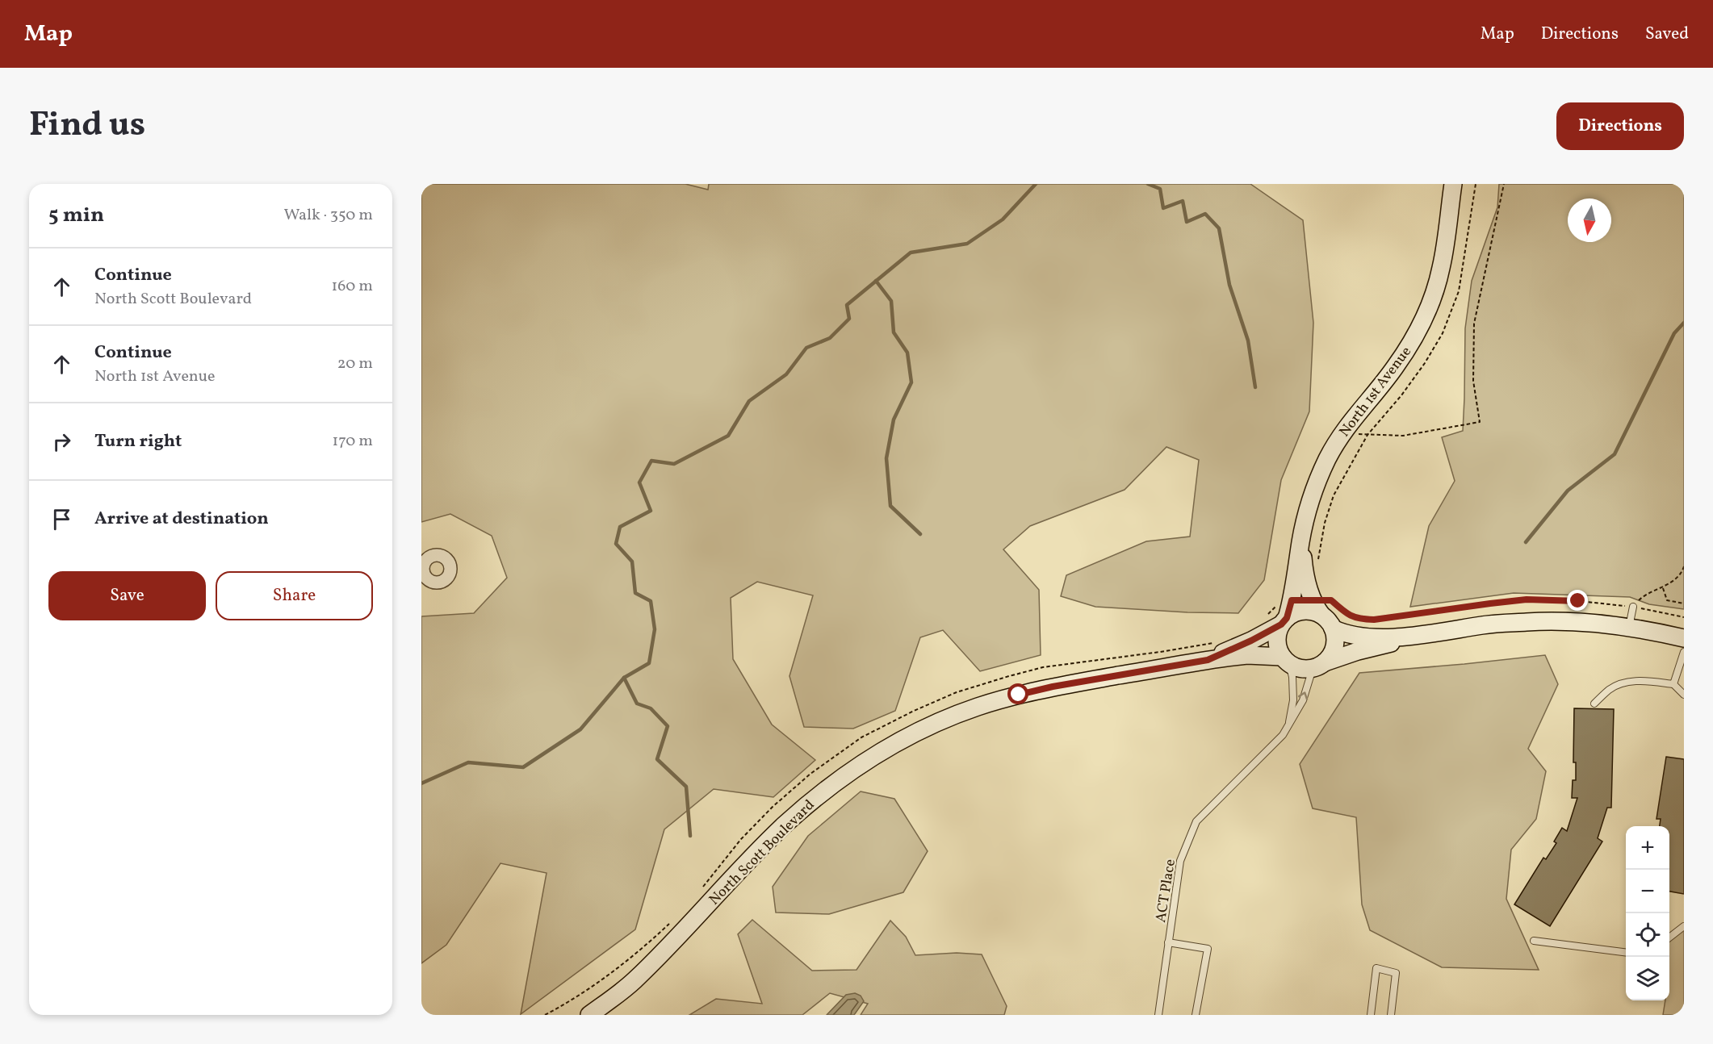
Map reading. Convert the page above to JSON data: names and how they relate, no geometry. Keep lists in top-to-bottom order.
{
  "streets": {
    "main road": ["North 1st Avenue", "North Scott Boulevard"],
    "lane": ["ACT Place"]
  },
  "crossings": [
    ["North 1st Avenue", "North Scott Boulevard"],
    ["North 1st Avenue", "ACT Place"],
    ["North Scott Boulevard", "ACT Place"]
  ],
  "north": "bottom",
  "page": {
    "header": "Map",
    "nav": ["Map", "Directions", "Saved"],
    "title": "Find us",
    "buttons": [
      "Directions",
      ["Save", "Share"]
    ],
    "heading": ["5 min", "Walk · 350 m"],
    "list": [
      ["Continue", "North Scott Boulevard", "160 m"],
      ["Continue", "North 1st Avenue", "20 m"],
      ["Turn right", "170 m"],
      "Arrive at destination"
    ],
    "map_buttons": ["+", "−"]
  }
}
